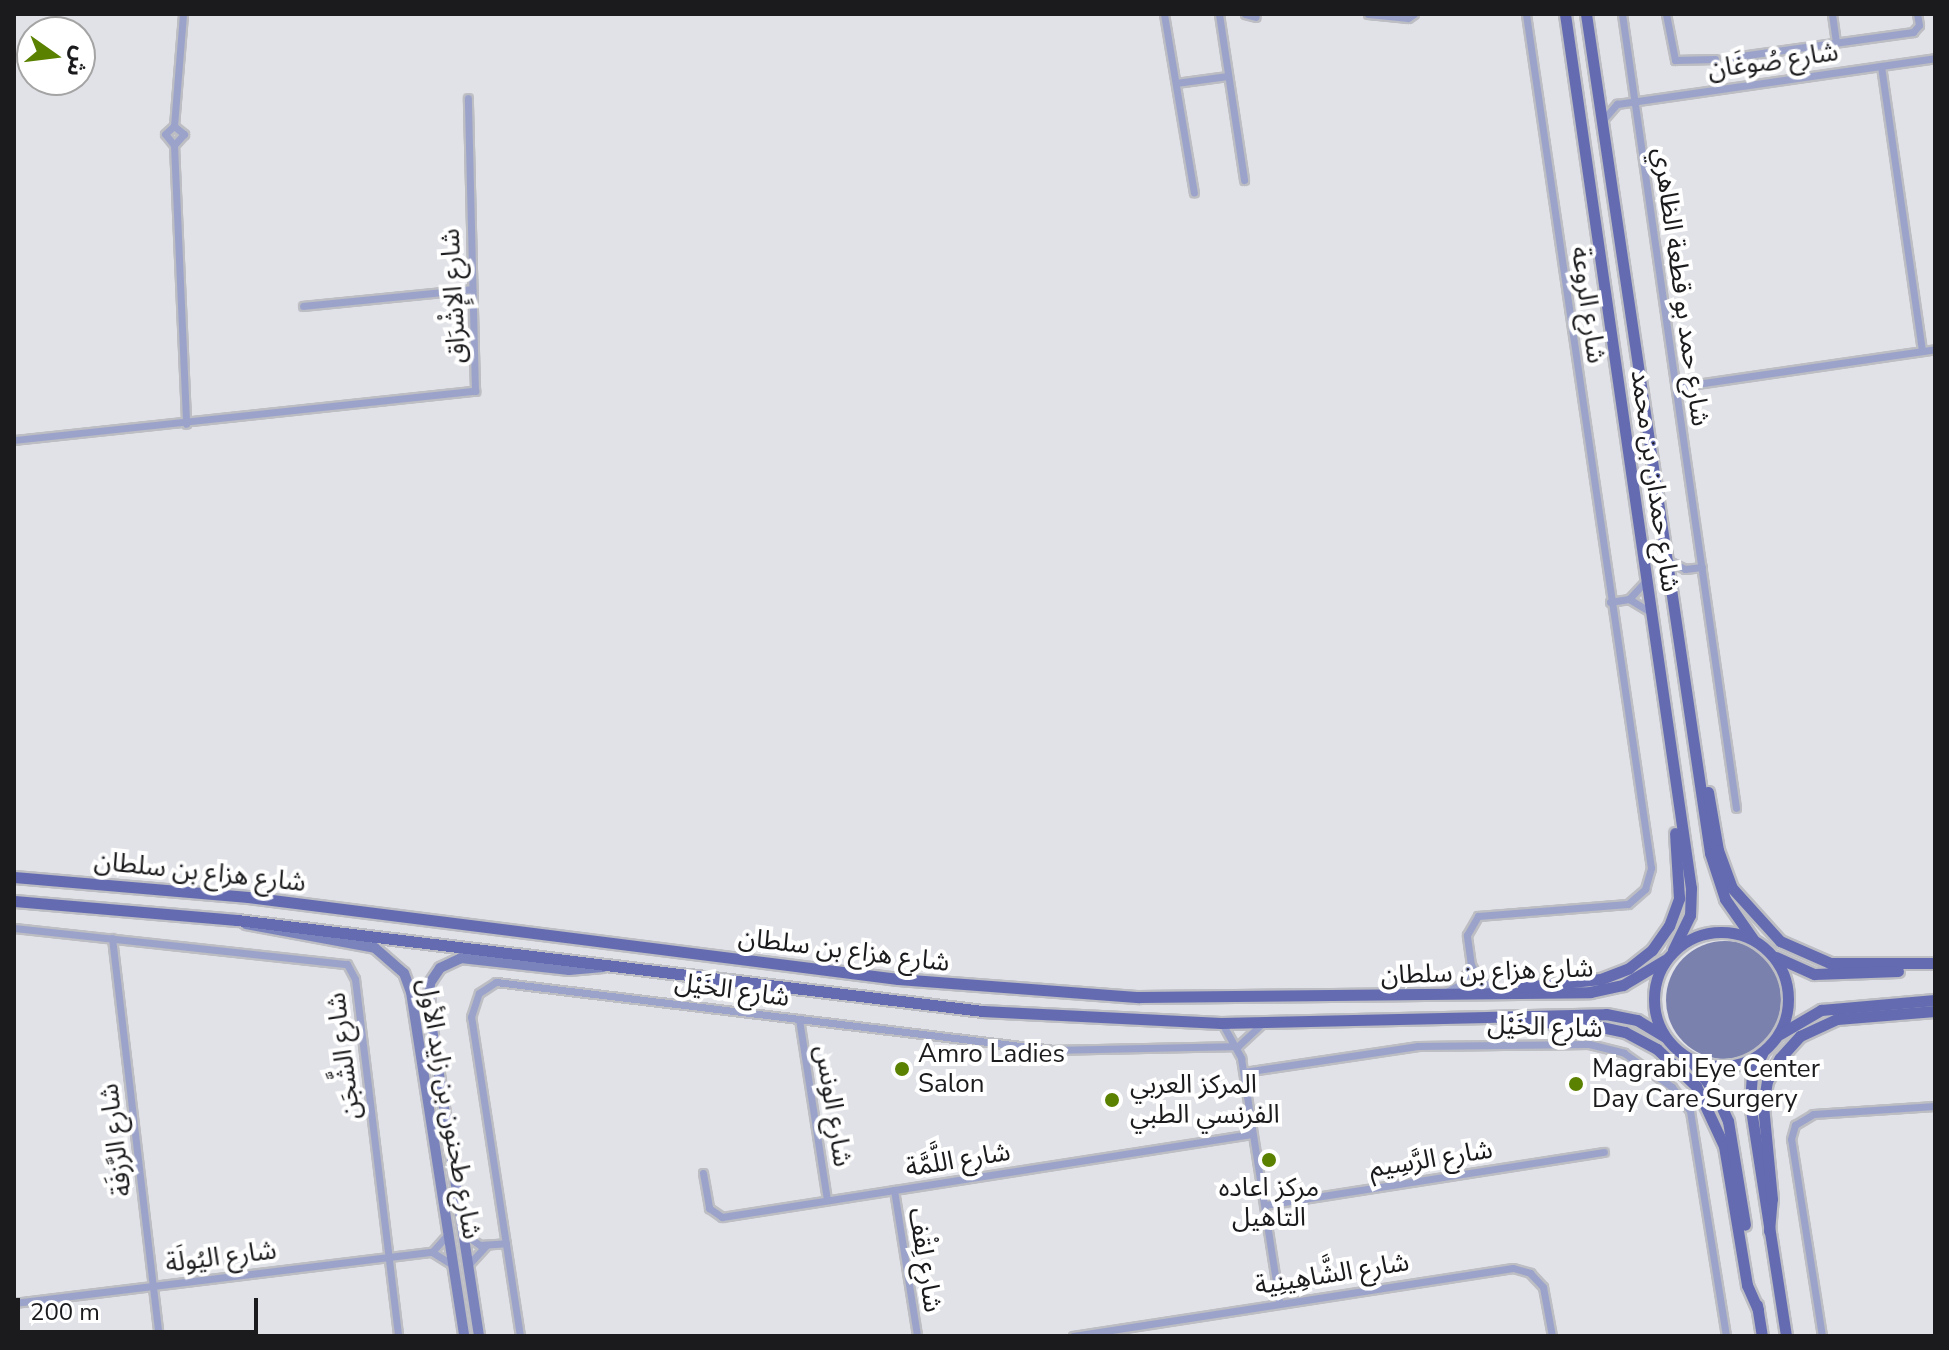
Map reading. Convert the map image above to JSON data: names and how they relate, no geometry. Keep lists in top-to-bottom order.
{
  "streets": {
    "main road": ["شارع حمدان بن محمد", "شارع هزاع بن سلطان"],
    "street": [
      "شارع صُوغَان",
      "شارع حمد بو قطعة الظاهري",
      "شارع الإِشْرَاق",
      "شارع الروعة",
      "شارع الخَيْل",
      "شارع الشَّجَن",
      "شارع الونس",
      "شارع طحنون بن زايد الأول",
      "شارع الرَّزفَة",
      "شارع الرَّسِيم",
      "شارع اللَّمَّة",
      "شارع اليُولَة",
      "شارع لِقْف",
      "شارع الشَّاهِينِية"
    ]
  },
  "crossings": [
    ["شارع صُوغَان", "شارع حمد بو قطعة الظاهري"],
    ["شارع حمدان بن محمد", "شارع هزاع بن سلطان"],
    ["شارع هزاع بن سلطان", "شارع طحنون بن زايد الأول"],
    ["شارع الخَيْل", "شارع الونس"],
    ["شارع الشَّجَن", "شارع الرَّزفَة"],
    ["شارع الشَّجَن", "شارع اليُولَة"],
    ["شارع الونس", "شارع اللَّمَّة"],
    ["شارع الرَّزفَة", "شارع اليُولَة"],
    ["شارع اللَّمَّة", "شارع لِقْف"]
  ],
  "places": [
    "Amro Ladies Salon",
    "Magrabi Eye Center Day Care Surgery",
    "المركز العربي الفرنسي الطبي",
    "مركز اعاده التاهيل"
  ],
  "scale_bar": "200 m",
  "north": "right"
}
